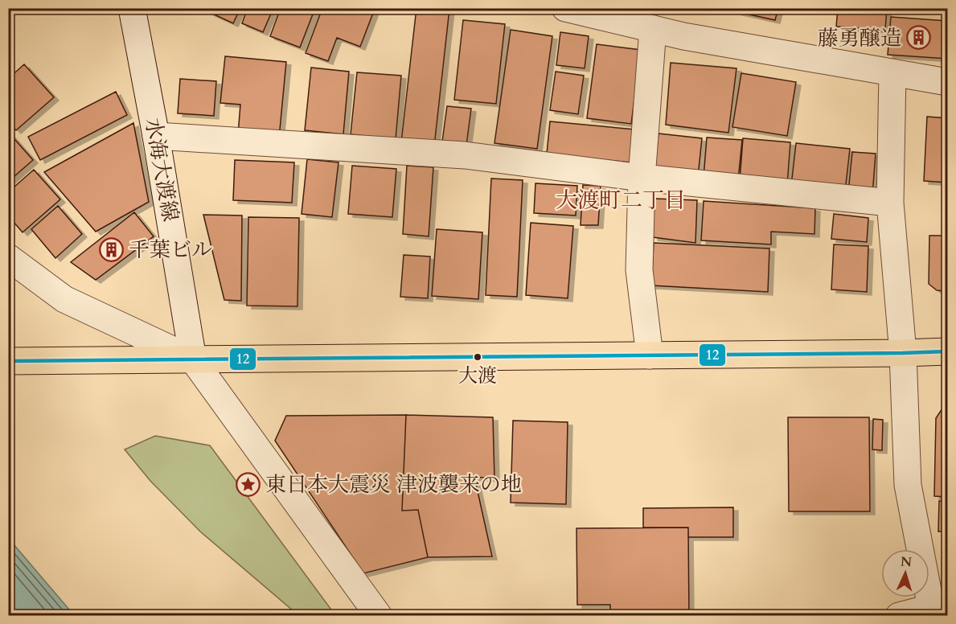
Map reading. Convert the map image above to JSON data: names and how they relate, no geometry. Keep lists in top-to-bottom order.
{
  "streets": {
    "street": ["水海大渡線"]
  },
  "districts": ["大渡町二丁目"],
  "places": {
    "building": ["藤勇醸造", "千葉ビル"],
    "other": ["大渡"],
    "place": ["東日本大震災 津波襲来の地"]
  },
  "lines": ["transit line 12"],
  "north": "top"
}
